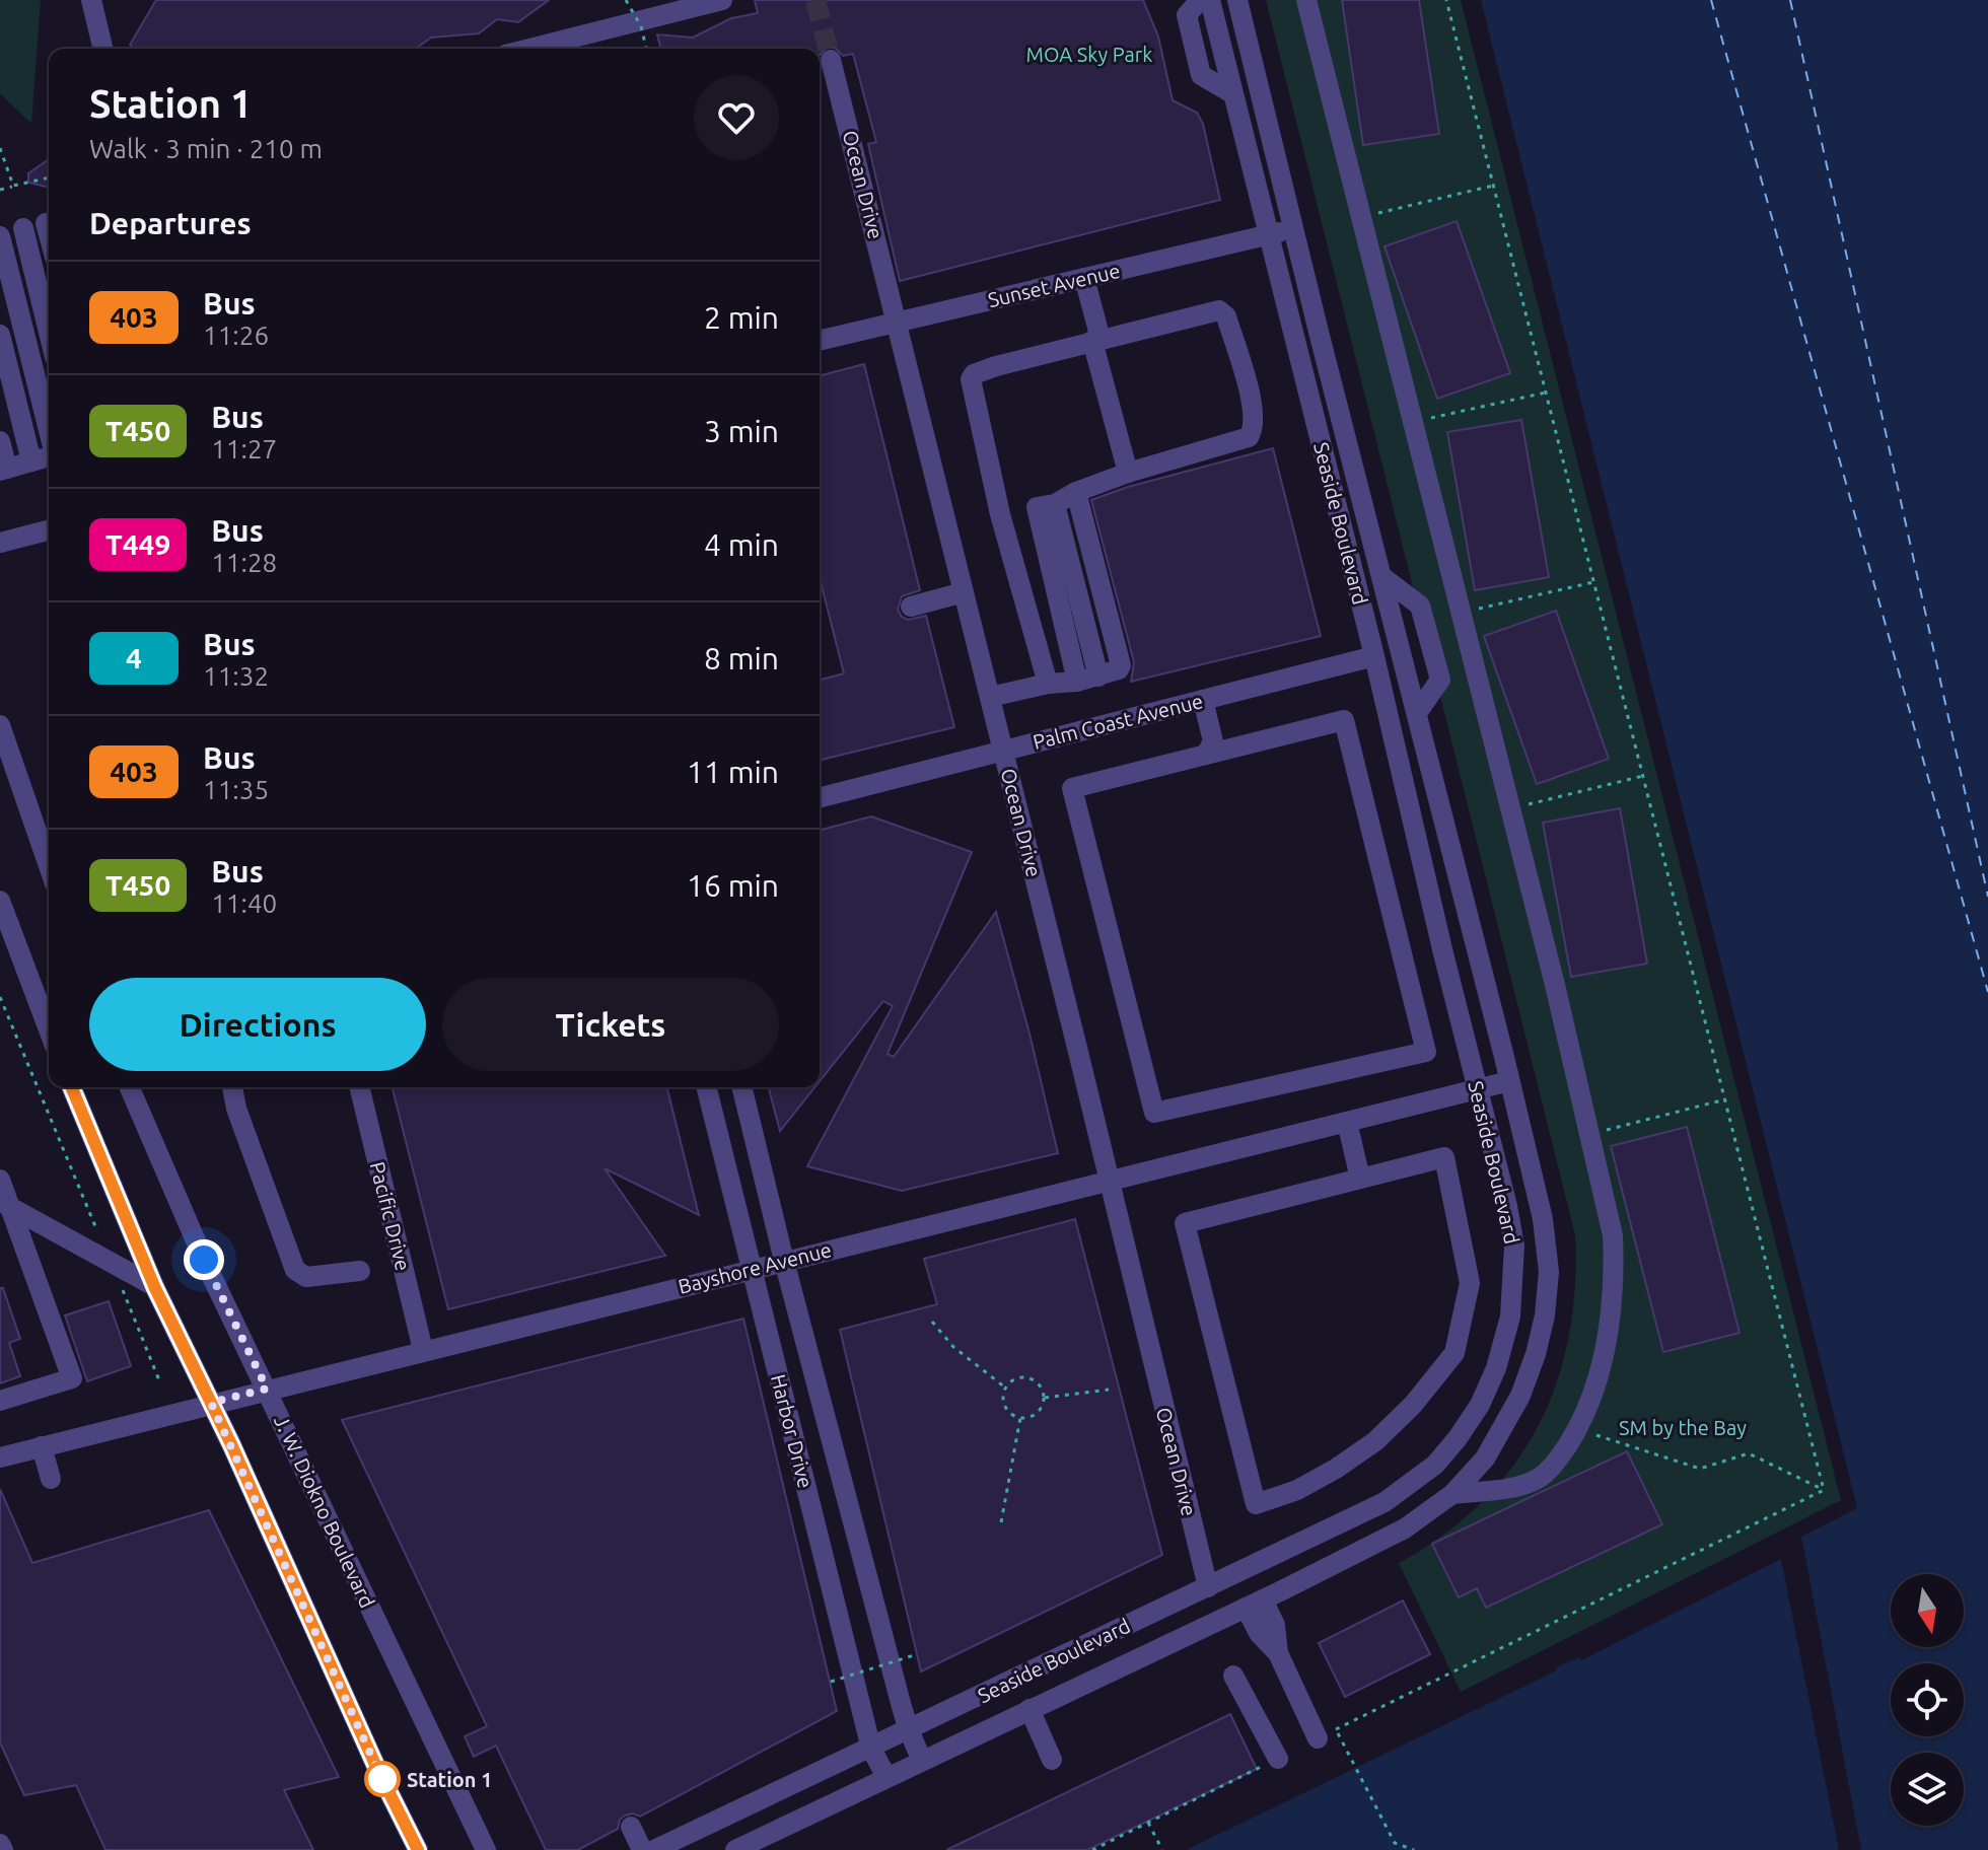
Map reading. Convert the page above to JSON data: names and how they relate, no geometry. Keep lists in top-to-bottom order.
{
  "streets": {
    "street": [
      "Ocean Drive",
      "Sunset Avenue",
      "Seaside Boulevard",
      "Palm Coast Avenue",
      "Pacific Drive",
      "Bayshore Avenue",
      "Harbor Drive",
      "J. W. Diokno Boulevard"
    ]
  },
  "crossings": [
    ["Ocean Drive", "Sunset Avenue"],
    ["Ocean Drive", "Seaside Boulevard"],
    ["Ocean Drive", "Palm Coast Avenue"],
    ["Ocean Drive", "Bayshore Avenue"],
    ["Sunset Avenue", "Seaside Boulevard"],
    ["Seaside Boulevard", "Palm Coast Avenue"],
    ["Seaside Boulevard", "Bayshore Avenue"],
    ["Seaside Boulevard", "Harbor Drive"],
    ["Pacific Drive", "Bayshore Avenue"],
    ["Bayshore Avenue", "Harbor Drive"],
    ["Bayshore Avenue", "J. W. Diokno Boulevard"]
  ],
  "parks": ["MOA Sky Park", "SM by the Bay"],
  "places": ["Station 1"],
  "lines": ["bus line 403"],
  "north": "bottom",
  "page": {
    "heading": [
      ["Station 1", "Walk · 3 min · 210 m"],
      "Departures"
    ],
    "list": [
      {
        "mark": "403",
        "name": "Bus",
        "note": "11:26",
        "value": "2 min"
      },
      {
        "mark": "T450",
        "name": "Bus",
        "note": "11:27",
        "value": "3 min"
      },
      {
        "mark": "T449",
        "name": "Bus",
        "note": "11:28",
        "value": "4 min"
      },
      {
        "mark": "4",
        "name": "Bus",
        "note": "11:32",
        "value": "8 min"
      },
      {
        "mark": "403",
        "name": "Bus",
        "note": "11:35",
        "value": "11 min"
      },
      {
        "mark": "T450",
        "name": "Bus",
        "note": "11:40",
        "value": "16 min"
      }
    ],
    "buttons": ["Directions", "Tickets"]
  }
}
